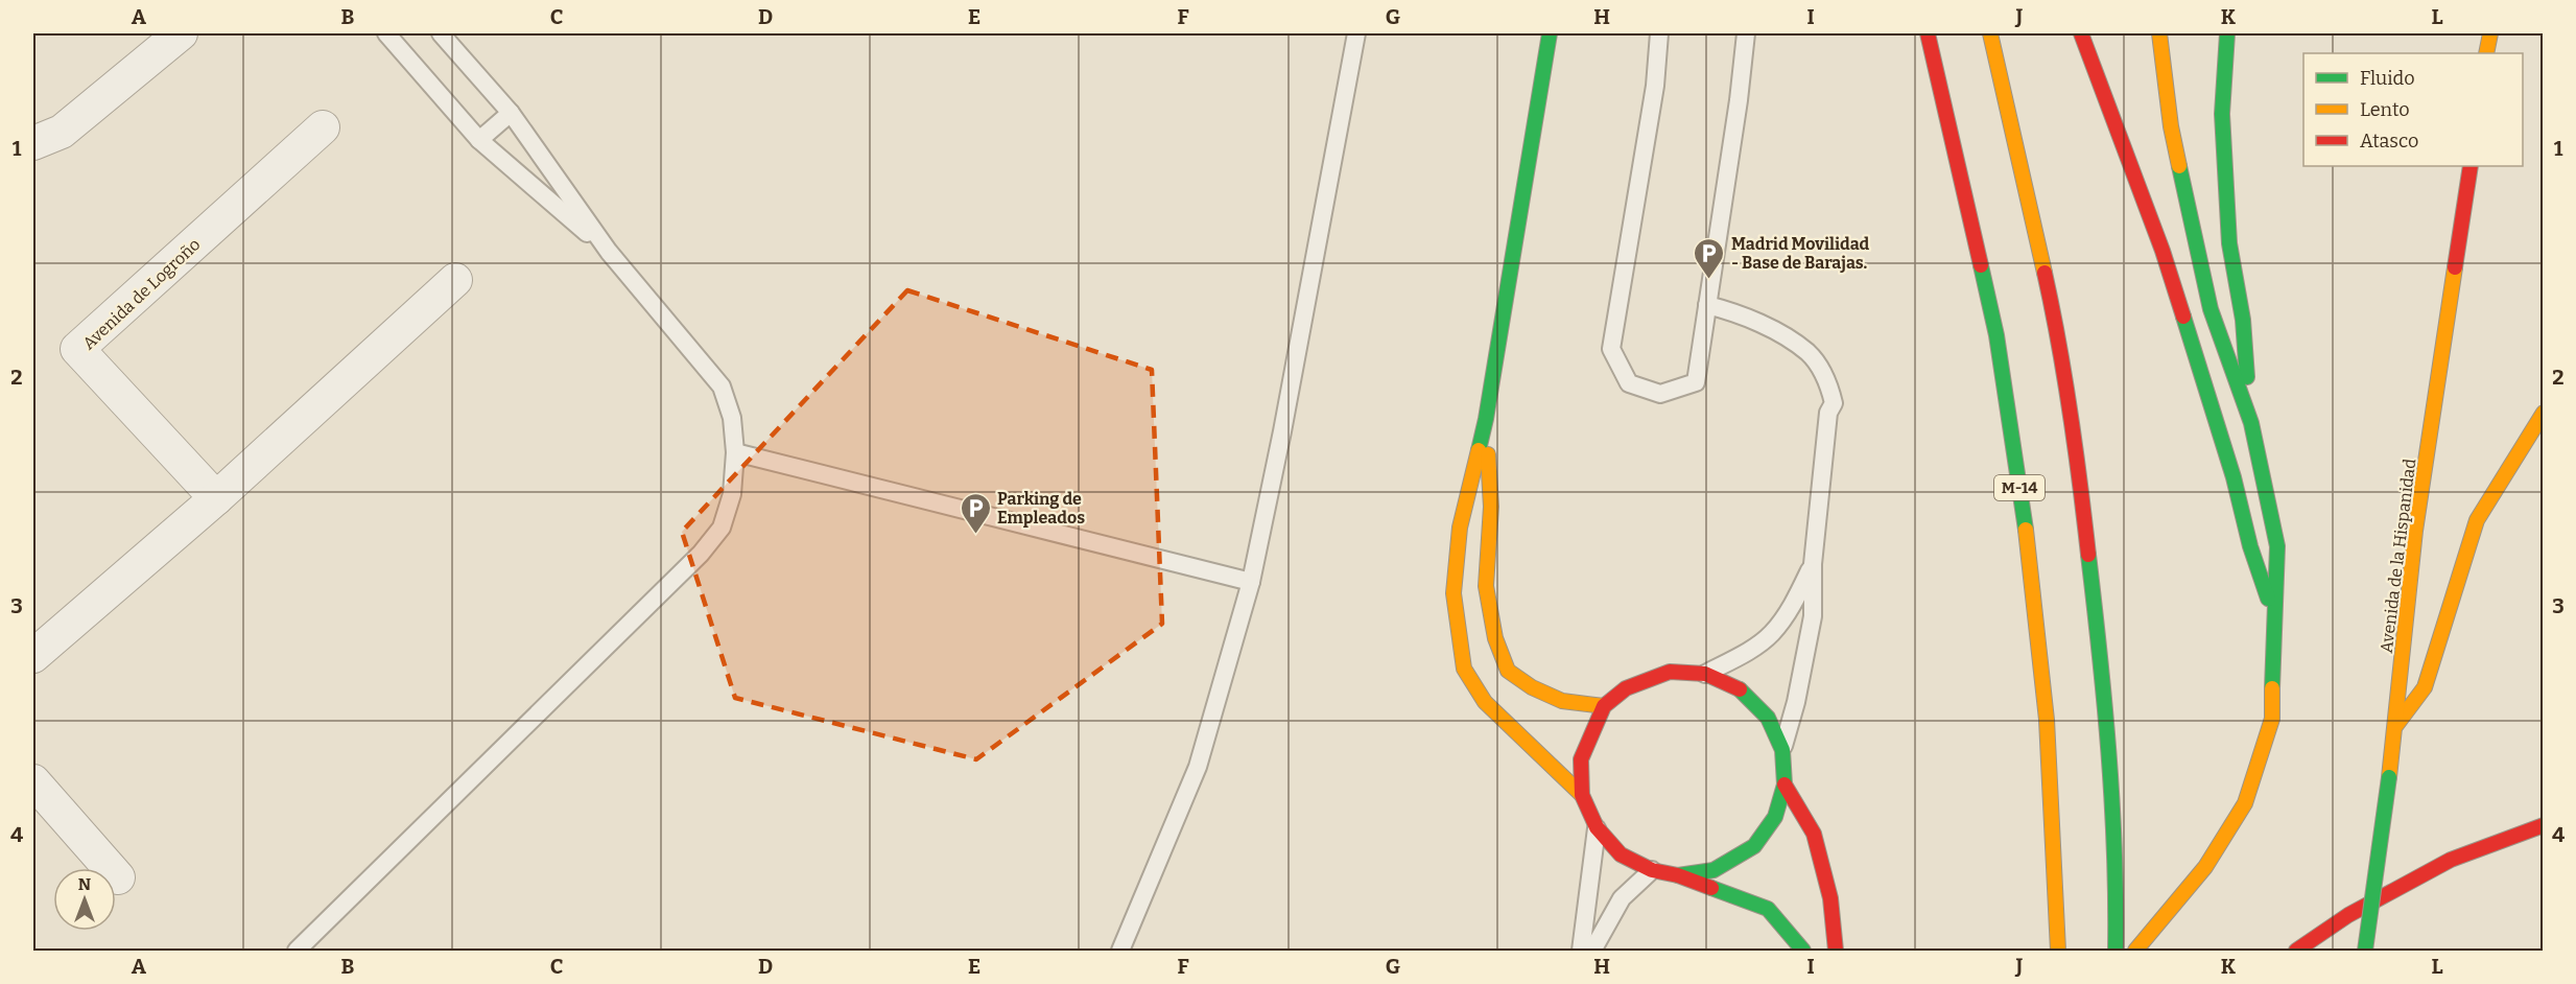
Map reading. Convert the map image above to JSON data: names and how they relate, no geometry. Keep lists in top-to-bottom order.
{
  "streets": {
    "main road": ["M-14", "Avenida de la Hispanidad"],
    "street": ["Avenida de Logroño"]
  },
  "places": {
    "parking": ["Madrid Movilidad - Base de Barajas.", "Parking de Empleados"]
  },
  "legend": ["Fluido", "Lento", "Atasco"],
  "north": "top",
  "grid": {
    "columns": [
      "A",
      "B",
      "C",
      "D",
      "E",
      "F",
      "G",
      "H",
      "I",
      "J",
      "K",
      "L"
    ],
    "rows": [
      "1",
      "2",
      "3",
      "4"
    ]
  }
}
